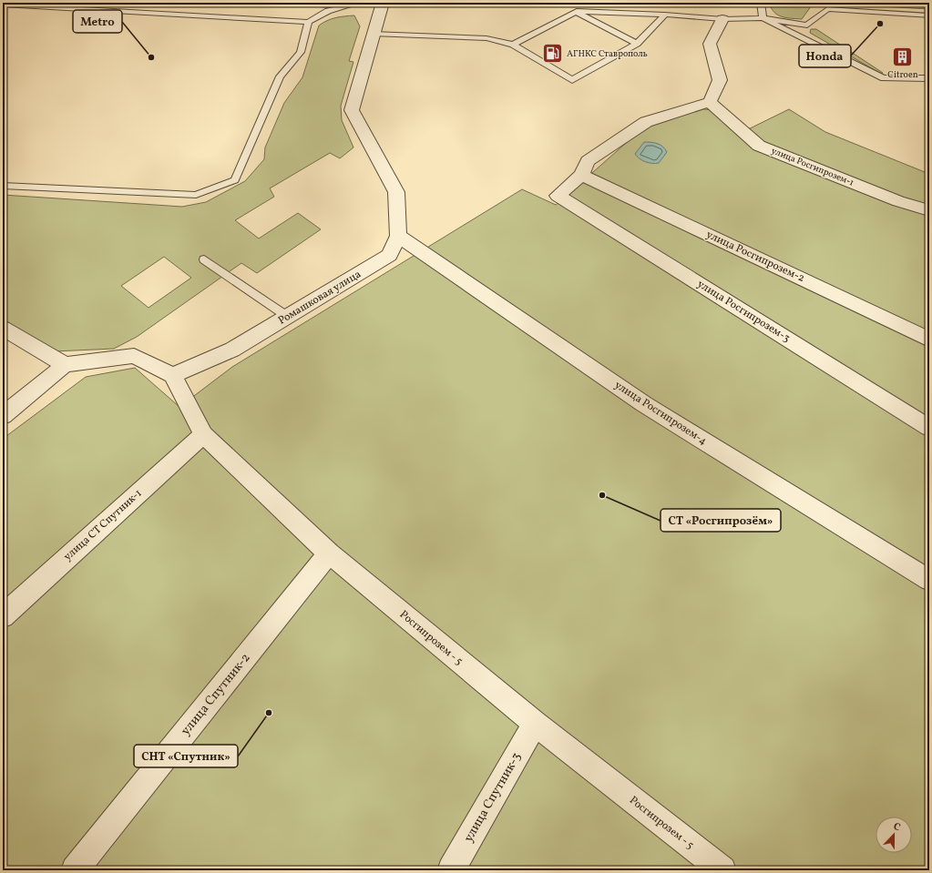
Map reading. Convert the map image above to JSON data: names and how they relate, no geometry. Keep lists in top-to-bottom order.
{
  "streets": {
    "street": [
      "улица Росгипрозем-1",
      "улица Росгипрозем-2",
      "Ромашковая улица",
      "улица Росгипрозем-3",
      "улица Росгипрозем-4",
      "улица СТ Спутник-1",
      "Росгипрозем - 5",
      "улица Спутник-2",
      "улица Спутник-3"
    ]
  },
  "crossings": [
    ["улица Росгипрозем-2", "улица Росгипрозем-3"],
    ["Ромашковая улица", "улица Росгипрозем-4"],
    ["Ромашковая улица", "Росгипрозем - 5"],
    ["улица СТ Спутник-1", "Росгипрозем - 5"],
    ["Росгипрозем - 5", "улица Спутник-2"],
    ["Росгипрозем - 5", "улица Спутник-3"]
  ],
  "places": {
    "other": [
      "Honda",
      "Metro",
      "СТ «Росгипрозём»",
      "СНТ «Спутник»"
    ],
    "fuel station": ["АГНКС Ставрополь"],
    "building": ["Citroen"]
  },
  "north": "top"
}
